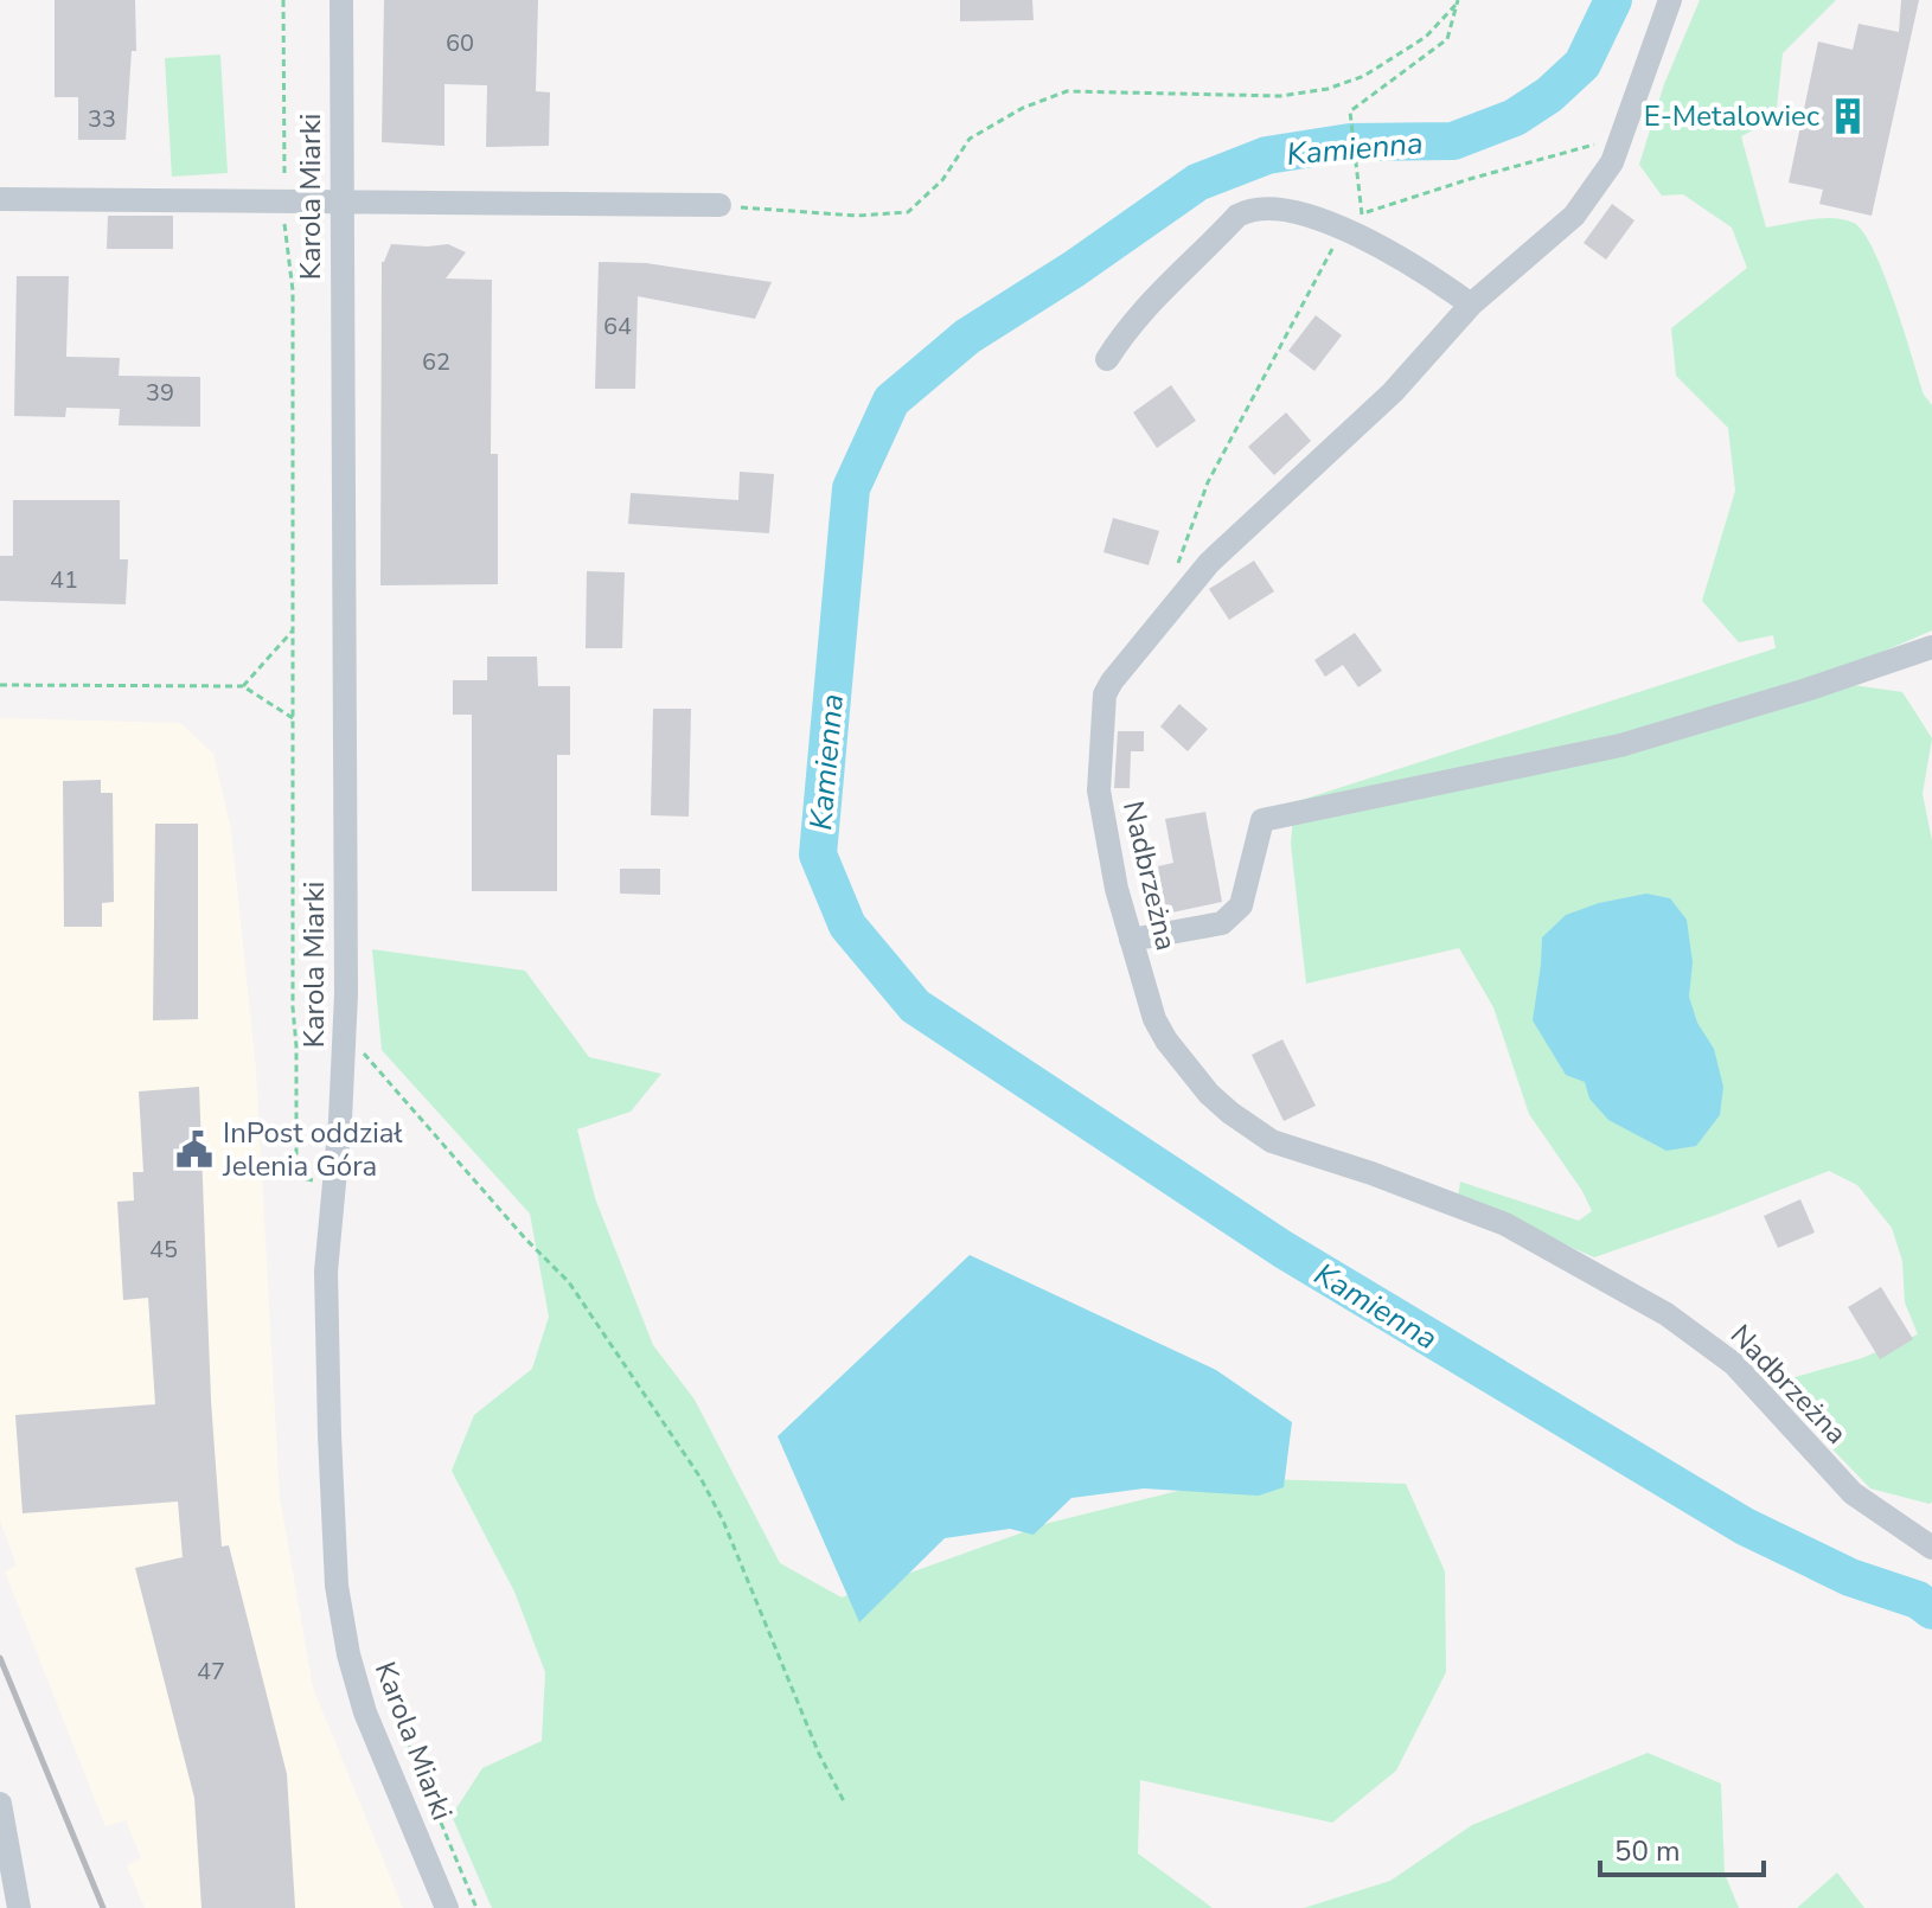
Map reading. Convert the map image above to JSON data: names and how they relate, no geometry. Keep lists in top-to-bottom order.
{
  "streets": {
    "street": ["Karola Miarki", "Nadbrzeżna"]
  },
  "water": ["Kamienna"],
  "places": {
    "building": ["E-Metalowiec"],
    "public building": ["InPost oddział Jelenia Góra"]
  },
  "house_numbers": [
    "60",
    "33",
    "64",
    "62",
    "39",
    "41",
    "45",
    "47"
  ],
  "scale_bar": "50 m"
}
